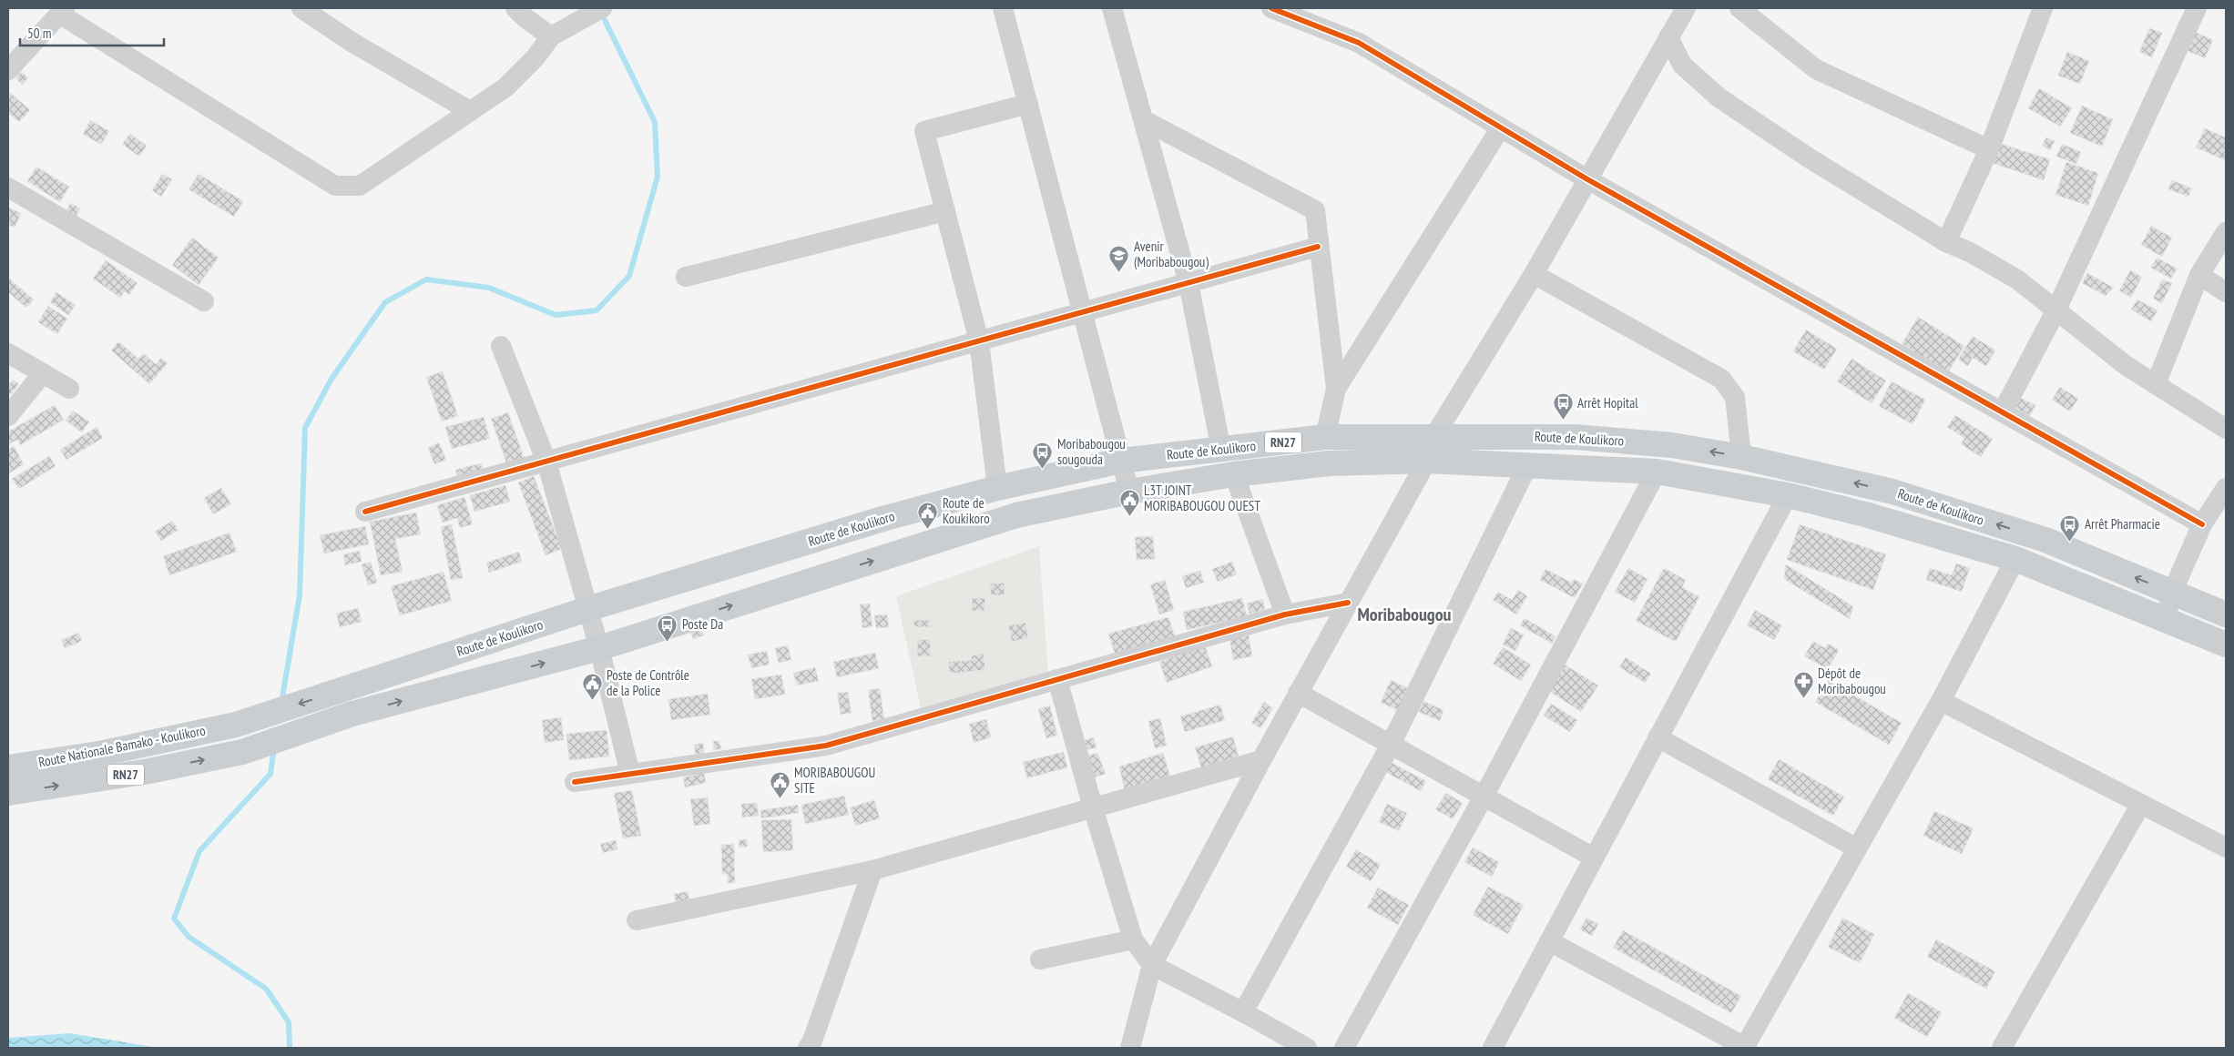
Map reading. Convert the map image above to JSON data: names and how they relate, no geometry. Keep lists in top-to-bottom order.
{
  "streets": {
    "main road": ["Route de Koulikoro", "RN27", "Route Nationale Bamako - Koulikoro"]
  },
  "crossings": [
    ["Route de Koulikoro", "Route Nationale Bamako - Koulikoro"]
  ],
  "districts": ["Moribabougou"],
  "places": {
    "school or university": ["Avenir (Moribabougou)"],
    "bus stop": [
      "Arrêt Hopital",
      "Moribabougou sougouda",
      "Arrêt Pharmacie",
      "Poste Da"
    ],
    "public building": [
      "L3T JOINT MORIBABOUGOU OUEST",
      "Route de Koukikoro",
      "Poste de Contrôle de la Police",
      "MORIBABOUGOU SITE"
    ],
    "pharmacy": ["Dépôt de Moribabougou"]
  },
  "scale_bar": "50 m"
}
